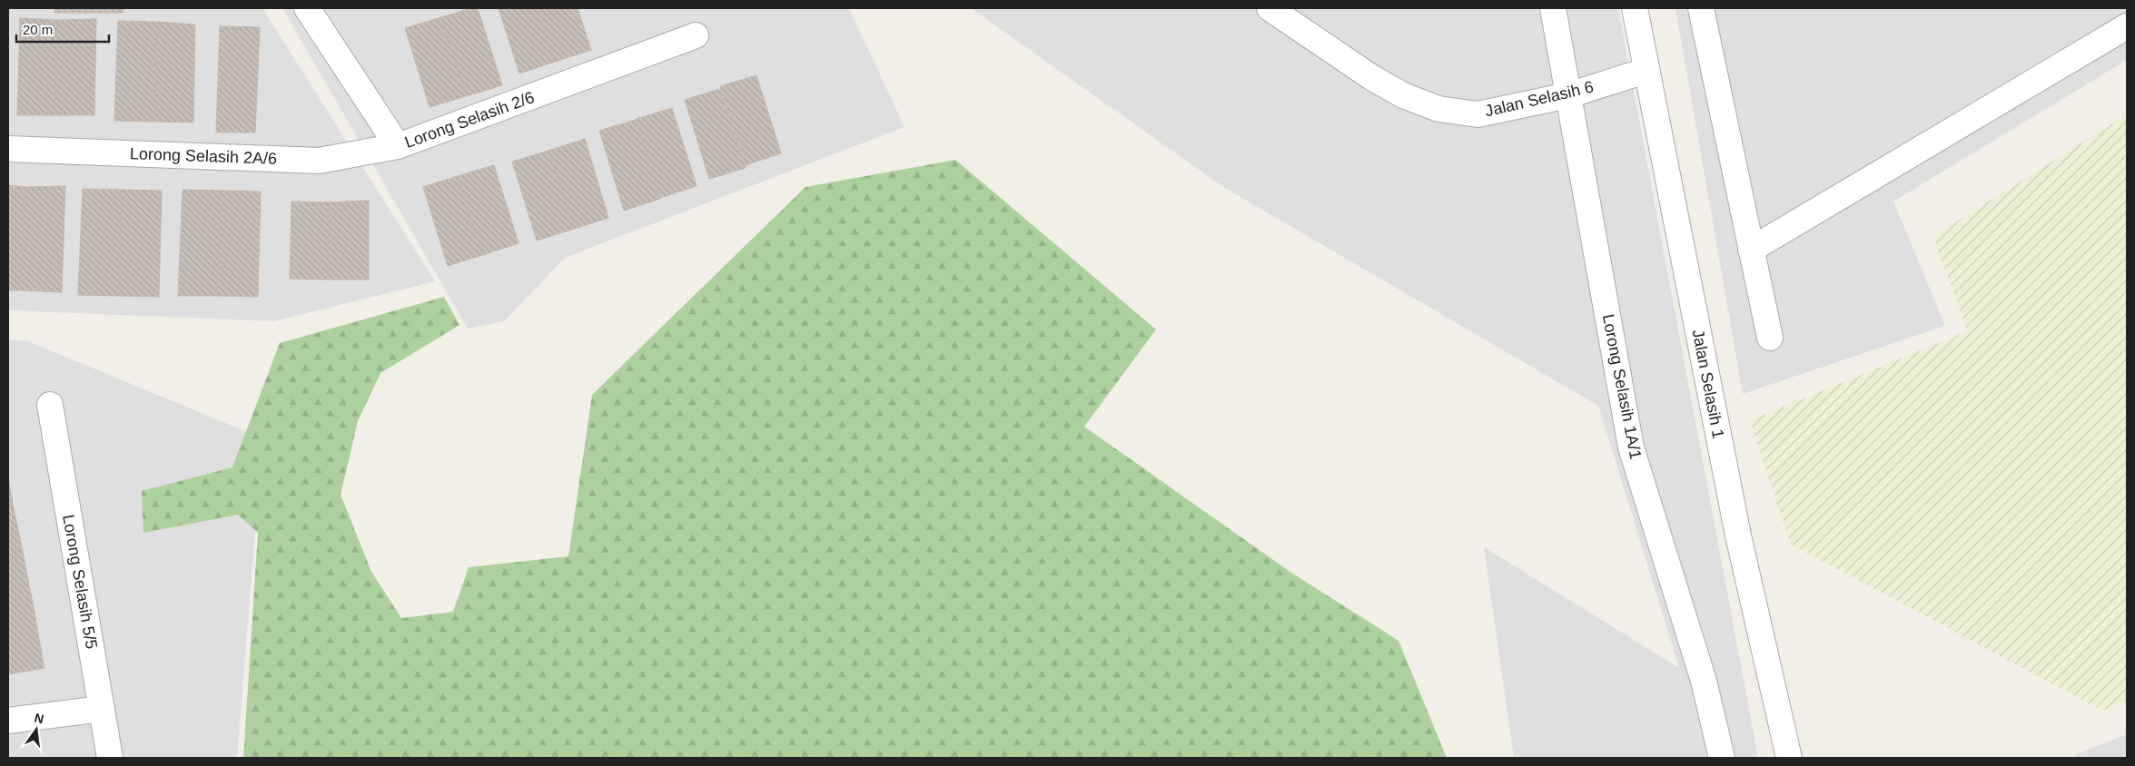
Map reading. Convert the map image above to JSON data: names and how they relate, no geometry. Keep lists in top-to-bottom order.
{
  "streets": {
    "street": [
      "Jalan Selasih 6",
      "Lorong Selasih 2/6",
      "Lorong Selasih 2A/6",
      "Jalan Selasih 1",
      "Lorong Selasih 1A/1",
      "Lorong Selasih 5/5"
    ]
  },
  "crossings": [
    ["Jalan Selasih 6", "Jalan Selasih 1"],
    ["Jalan Selasih 6", "Lorong Selasih 1A/1"],
    ["Lorong Selasih 2/6", "Lorong Selasih 2A/6"]
  ],
  "scale_bar": "20 m",
  "north": "top"
}
